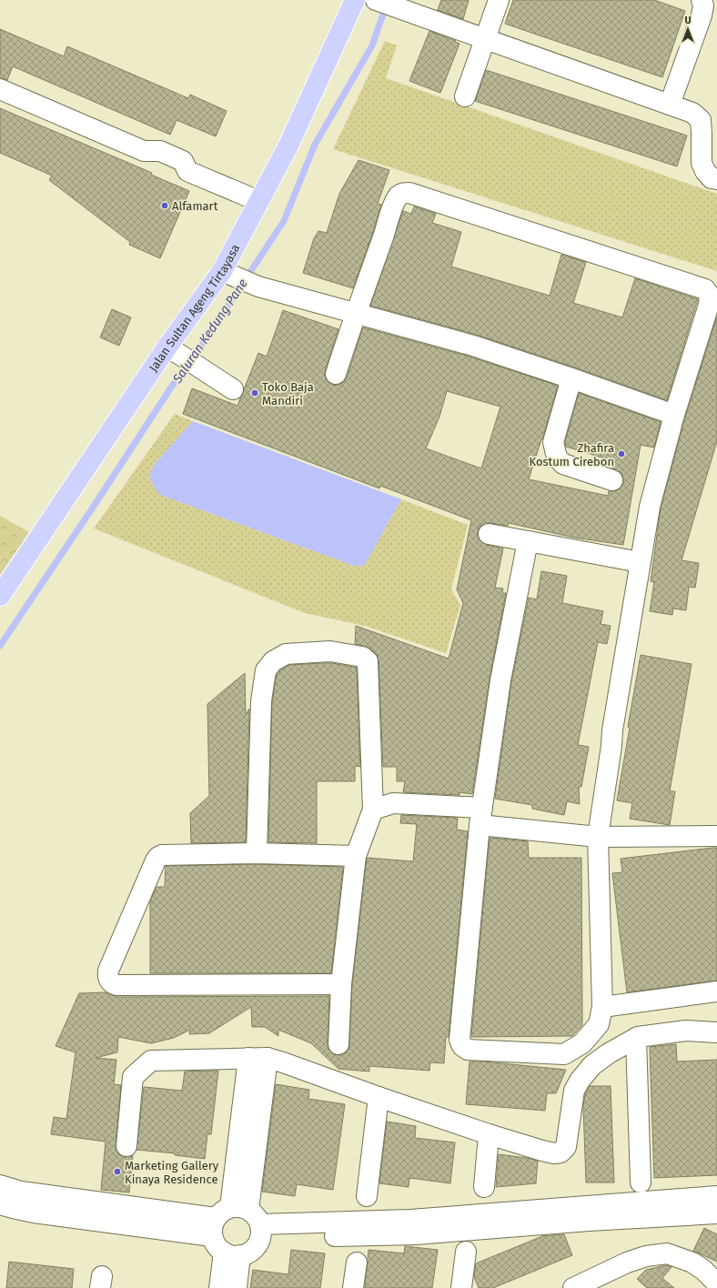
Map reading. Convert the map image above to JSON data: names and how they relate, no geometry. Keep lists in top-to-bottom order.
{
  "streets": {
    "main road": ["Jalan Sultan Ageng Tirtayasa"]
  },
  "water": ["Saluran Kedung Pane"],
  "places": [
    "Alfamart",
    "Toko Baja Mandiri",
    "Zhafira Kostum Cirebon",
    "Marketing Gallery Kinaya Residence"
  ],
  "north": "top"
}
